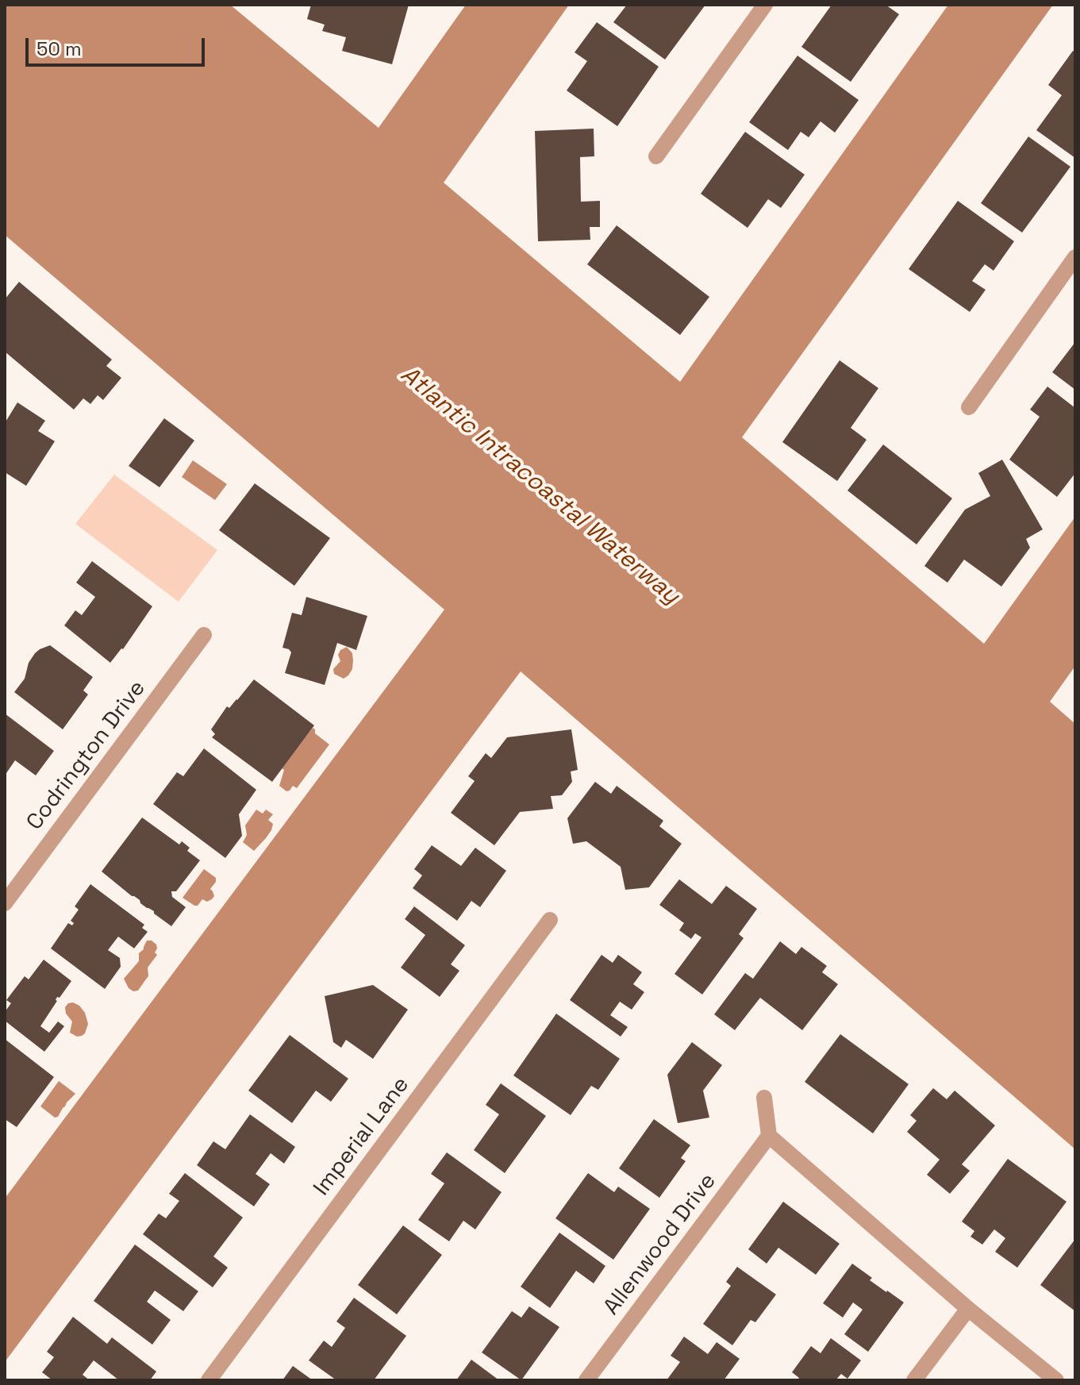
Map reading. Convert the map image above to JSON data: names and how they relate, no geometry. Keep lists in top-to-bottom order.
{
  "streets": {
    "street": ["Codrington Drive", "Imperial Lane", "Allenwood Drive"]
  },
  "water": ["Atlantic Intracoastal Waterway"],
  "scale_bar": "50 m"
}
